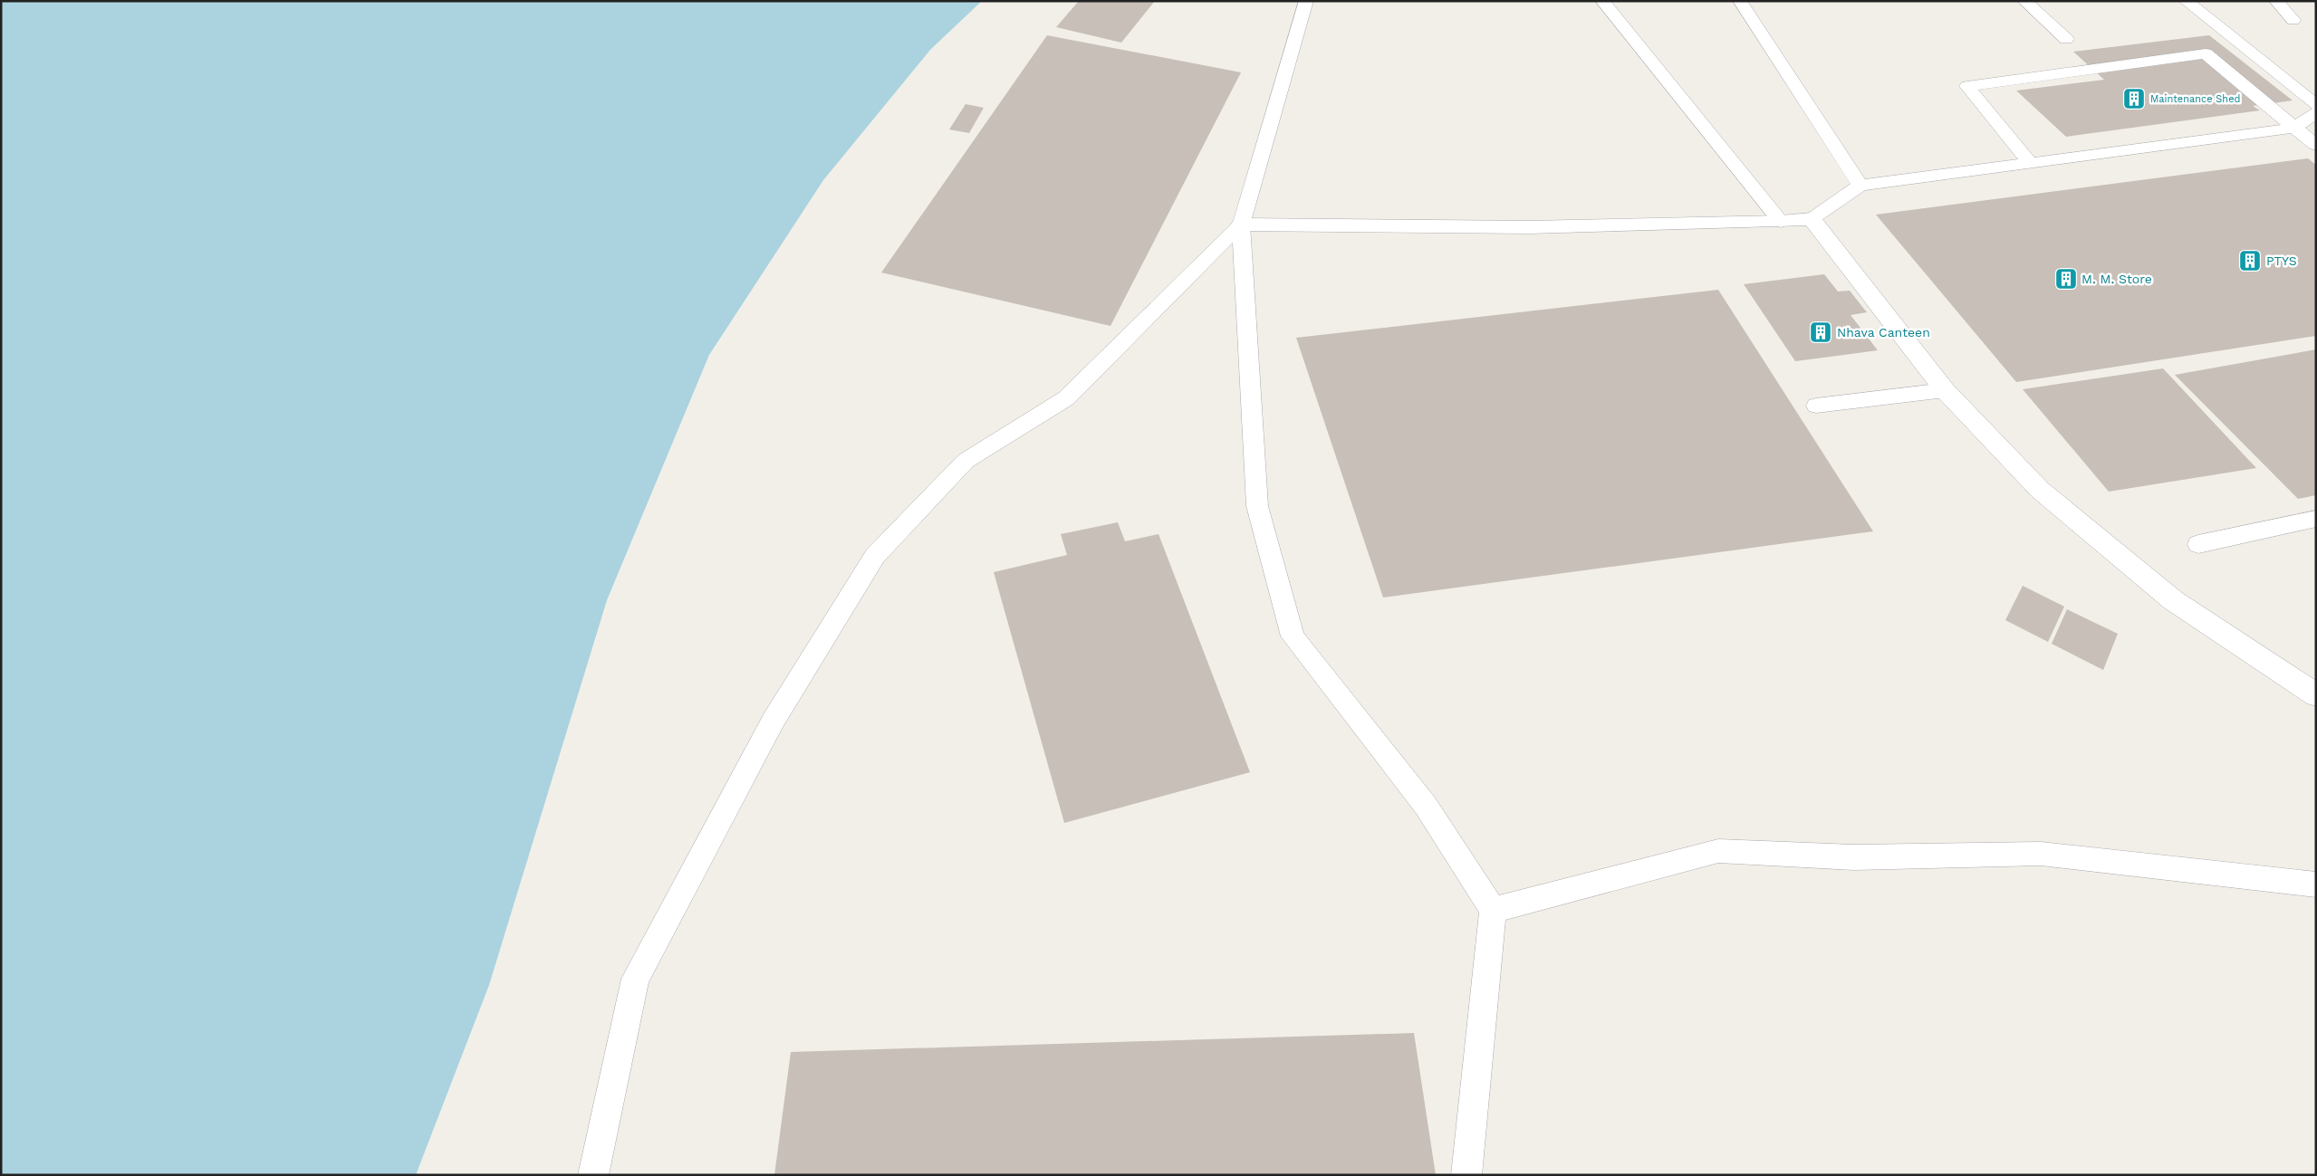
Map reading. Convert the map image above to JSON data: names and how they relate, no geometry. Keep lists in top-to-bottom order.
{
  "places": {
    "building": [
      "Maintenance Shed",
      "PTYS",
      "M. M. Store",
      "Nhava Canteen"
    ]
  }
}
